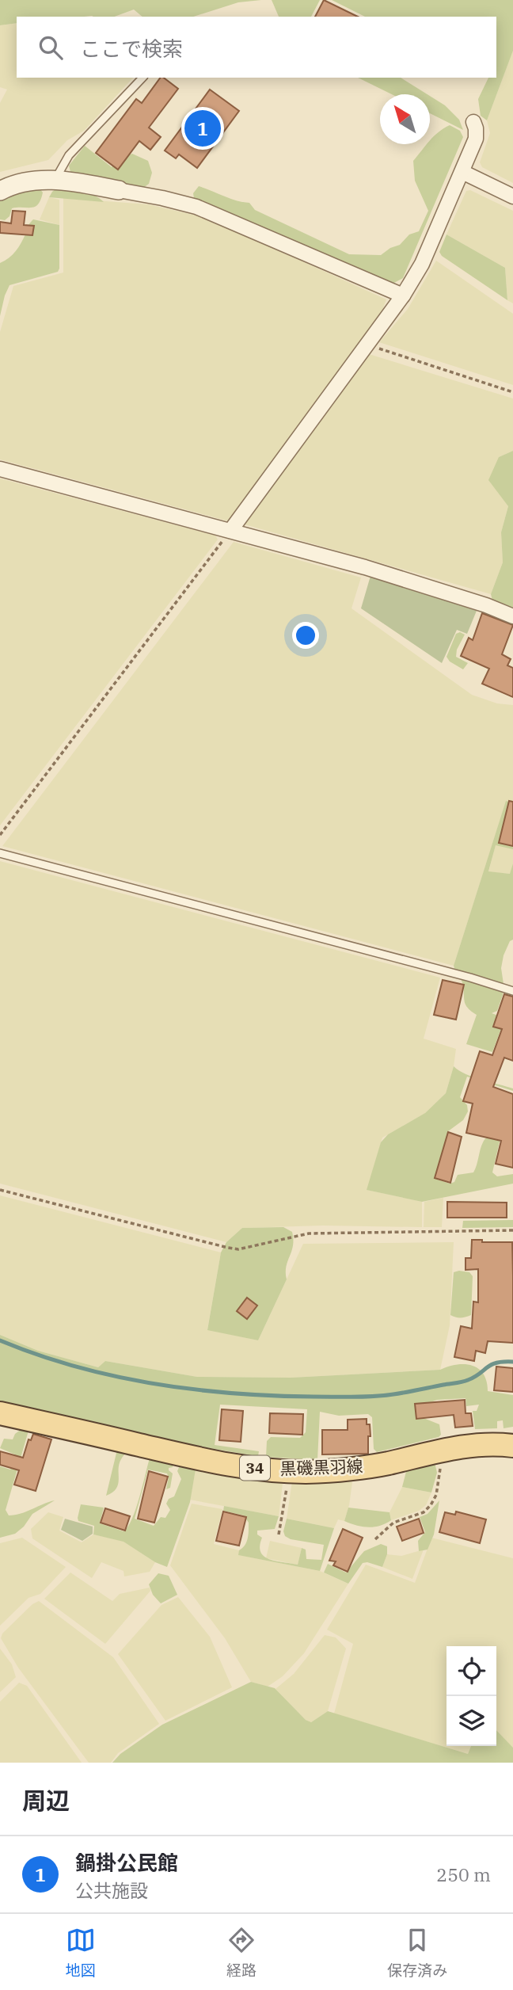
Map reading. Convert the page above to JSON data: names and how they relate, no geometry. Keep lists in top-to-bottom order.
{
  "streets": {
    "main road": ["34", "黒磯黒羽線"]
  },
  "north": "top left",
  "page": {
    "search": "ここで検索",
    "pins": "1",
    "heading": "周辺",
    "list": [
      {
        "mark": "1",
        "name": "鍋掛公民館",
        "note": "公共施設",
        "value": "250 m"
      }
    ],
    "nav": ["地図", "経路", "保存済み"]
  }
}
